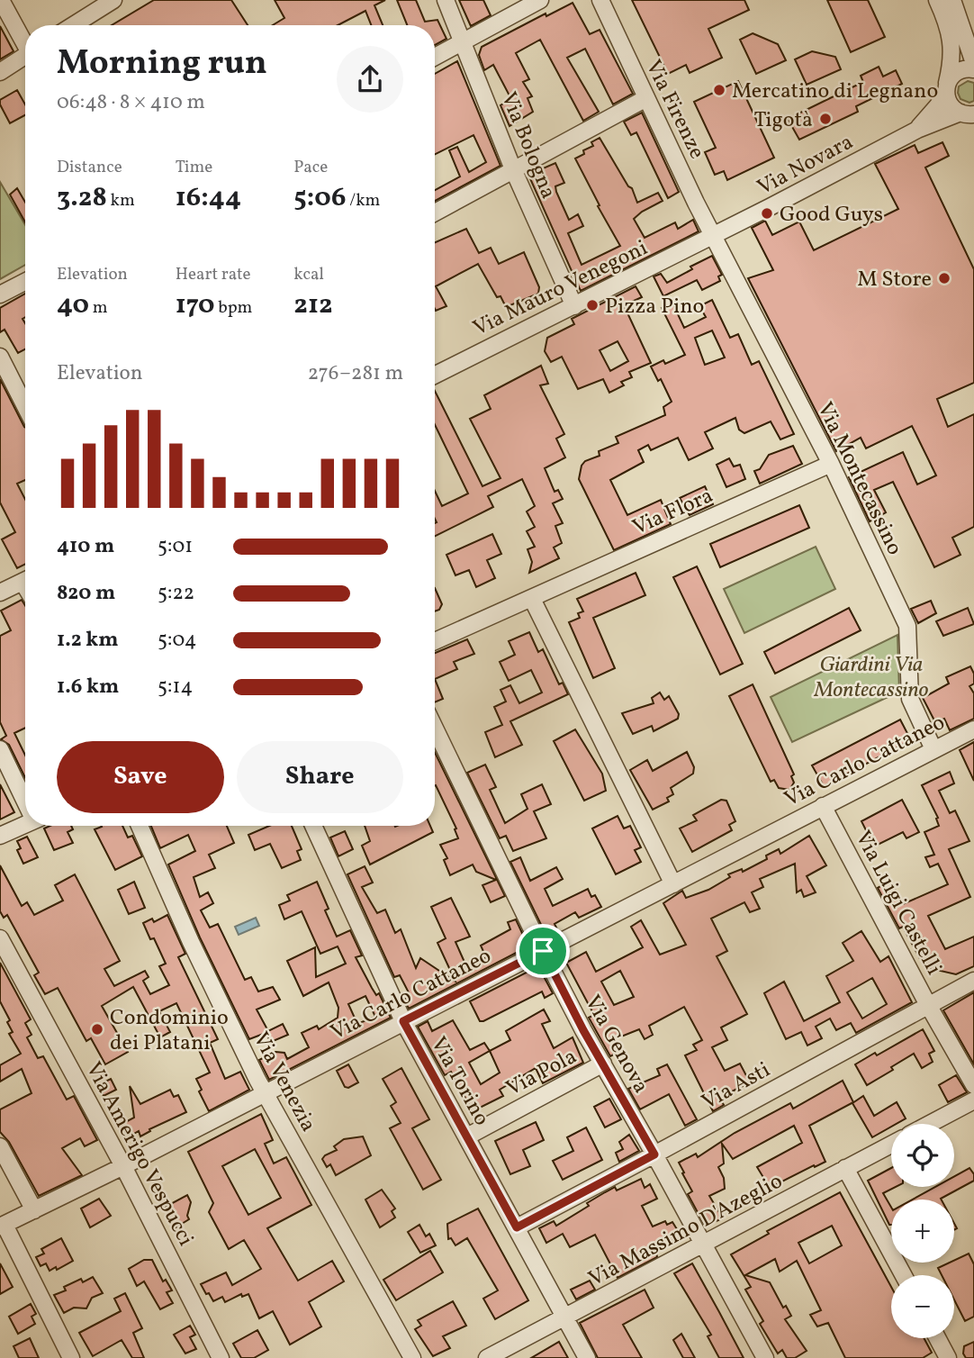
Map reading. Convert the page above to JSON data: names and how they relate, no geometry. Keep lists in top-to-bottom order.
{
  "streets": {
    "street": [
      "Via Firenze",
      "Via Bologna",
      "Via Novara",
      "Via Mauro Venegoni",
      "Via Montecassino",
      "Via Flora",
      "Via Carlo Cattaneo",
      "Via Luigi Castelli",
      "Via Genova",
      "Via Pola",
      "Via Torino",
      "Via Venezia",
      "Via Asti",
      "Via Amerigo Vespucci",
      "Via Massimo D'Azeglio"
    ]
  },
  "crossings": [
    ["Via Firenze", "Via Novara"],
    ["Via Firenze", "Via Mauro Venegoni"],
    ["Via Firenze", "Via Montecassino"],
    ["Via Bologna", "Via Mauro Venegoni"],
    ["Via Novara", "Via Mauro Venegoni"],
    ["Via Novara", "Via Montecassino"],
    ["Via Mauro Venegoni", "Via Montecassino"],
    ["Via Montecassino", "Via Flora"],
    ["Via Montecassino", "Via Carlo Cattaneo"],
    ["Via Carlo Cattaneo", "Via Luigi Castelli"],
    ["Via Carlo Cattaneo", "Via Genova"],
    ["Via Carlo Cattaneo", "Via Torino"],
    ["Via Carlo Cattaneo", "Via Venezia"],
    ["Via Carlo Cattaneo", "Via Amerigo Vespucci"],
    ["Via Luigi Castelli", "Via Asti"],
    ["Via Genova", "Via Pola"],
    ["Via Genova", "Via Asti"],
    ["Via Genova", "Via Massimo D'Azeglio"],
    ["Via Pola", "Via Torino"],
    ["Via Torino", "Via Asti"],
    ["Via Torino", "Via Massimo D'Azeglio"]
  ],
  "parks": ["Giardini Via Montecassino"],
  "places": [
    "Mercatino di Legnano",
    "Tigotà",
    "Good Guys",
    "M Store",
    "Pizza Pino",
    "Condominio dei Platani"
  ],
  "page": {
    "heading": ["Morning run", "06:48 · 8 × 410 m"],
    "stats": [
      ["Distance", "3.28 km"],
      ["Time", "16:44"],
      ["Pace", "5:06 /km"],
      ["Elevation", "40 m"],
      ["Heart rate", "170 bpm"],
      ["kcal", "212"]
    ],
    "chart": ["Elevation", "276–281 m"],
    "list": [
      {
        "name": "410 m",
        "note": "5:01"
      },
      {
        "name": "820 m",
        "note": "5:22"
      },
      {
        "name": "1.2 km",
        "note": "5:04"
      },
      {
        "name": "1.6 km",
        "note": "5:14"
      }
    ],
    "buttons": ["Save", "Share"],
    "map_buttons": ["+", "−"]
  }
}
